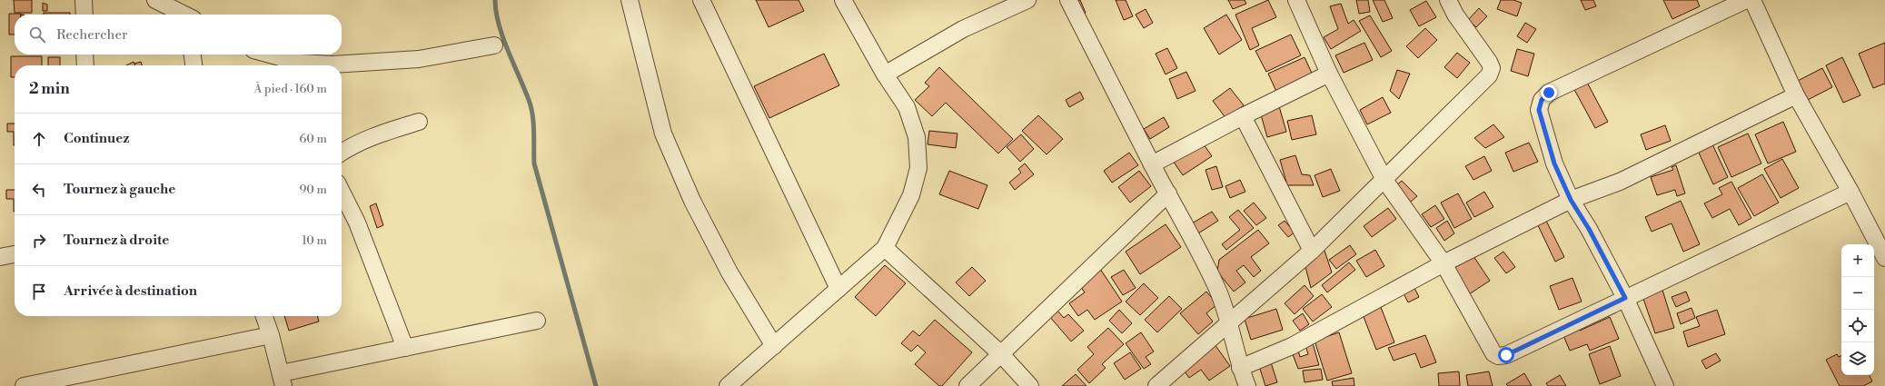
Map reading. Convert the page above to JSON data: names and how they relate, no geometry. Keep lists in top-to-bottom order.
{
  "page": {
    "search": "Rechercher",
    "heading": ["2 min", "À pied · 160 m"],
    "list": [
      ["Continuez", "60 m"],
      ["Tournez à gauche", "90 m"],
      ["Tournez à droite", "10 m"],
      "Arrivée à destination"
    ],
    "map_buttons": ["+", "−"]
  }
}
